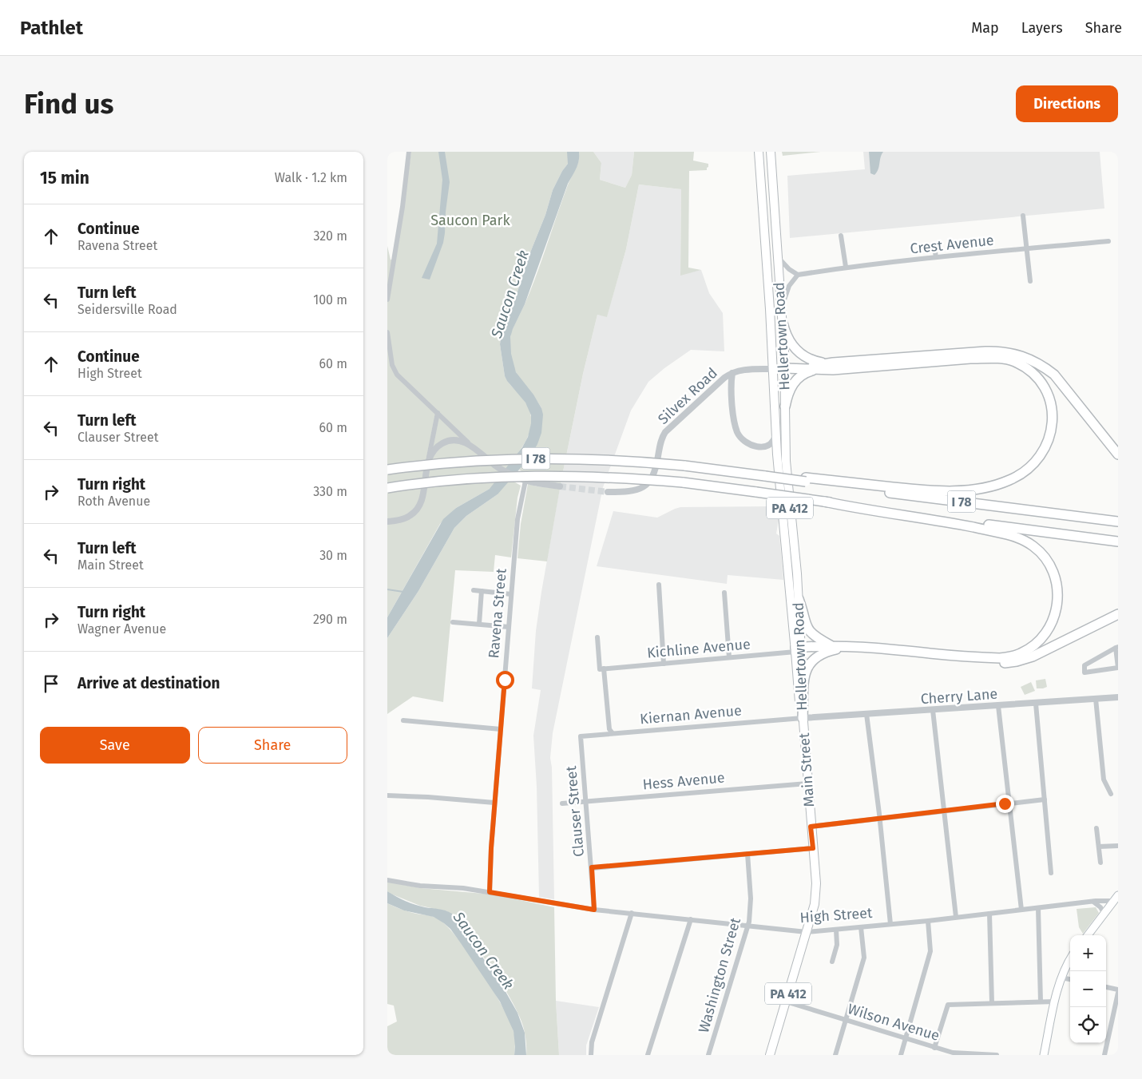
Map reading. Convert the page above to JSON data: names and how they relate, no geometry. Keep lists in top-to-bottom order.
{
  "streets": {
    "highway": ["I 78"],
    "main road": ["Hellertown Road", "PA 412", "Main Street"],
    "street": [
      "Crest Avenue",
      "Silvex Road",
      "Ravena Street",
      "Kichline Avenue",
      "Cherry Lane",
      "Kiernan Avenue",
      "Hess Avenue",
      "Clauser Street",
      "High Street",
      "Washington Street",
      "Wilson Avenue"
    ]
  },
  "crossings": [
    ["Hellertown Road", "Silvex Road"],
    ["Hellertown Road", "Kichline Avenue"],
    ["Hellertown Road", "Cherry Lane"],
    ["Hellertown Road", "Kiernan Avenue"],
    ["Hellertown Road", "Main Street"],
    ["Ravena Street", "High Street"],
    ["Cherry Lane", "Kiernan Avenue"],
    ["Cherry Lane", "Main Street"],
    ["Kiernan Avenue", "Main Street"],
    ["Kiernan Avenue", "Clauser Street"],
    ["Main Street", "Hess Avenue"],
    ["Main Street", "High Street"],
    ["Main Street", "Wilson Avenue"],
    ["Hess Avenue", "Clauser Street"],
    ["Clauser Street", "High Street"],
    ["High Street", "Washington Street"]
  ],
  "water": ["Saucon Creek"],
  "parks": ["Saucon Park"],
  "page": {
    "header": "Pathlet",
    "nav": ["Map", "Layers", "Share"],
    "buttons": [
      "Directions",
      ["Save", "Share"]
    ],
    "title": "Find us",
    "heading": ["15 min", "Walk · 1.2 km"],
    "list": [
      ["Continue", "Ravena Street", "320 m"],
      ["Turn left", "Seidersville Road", "100 m"],
      ["Continue", "High Street", "60 m"],
      ["Turn left", "Clauser Street", "60 m"],
      ["Turn right", "Roth Avenue", "330 m"],
      ["Turn left", "Main Street", "30 m"],
      ["Turn right", "Wagner Avenue", "290 m"],
      "Arrive at destination"
    ],
    "map_buttons": ["+", "−"]
  }
}
